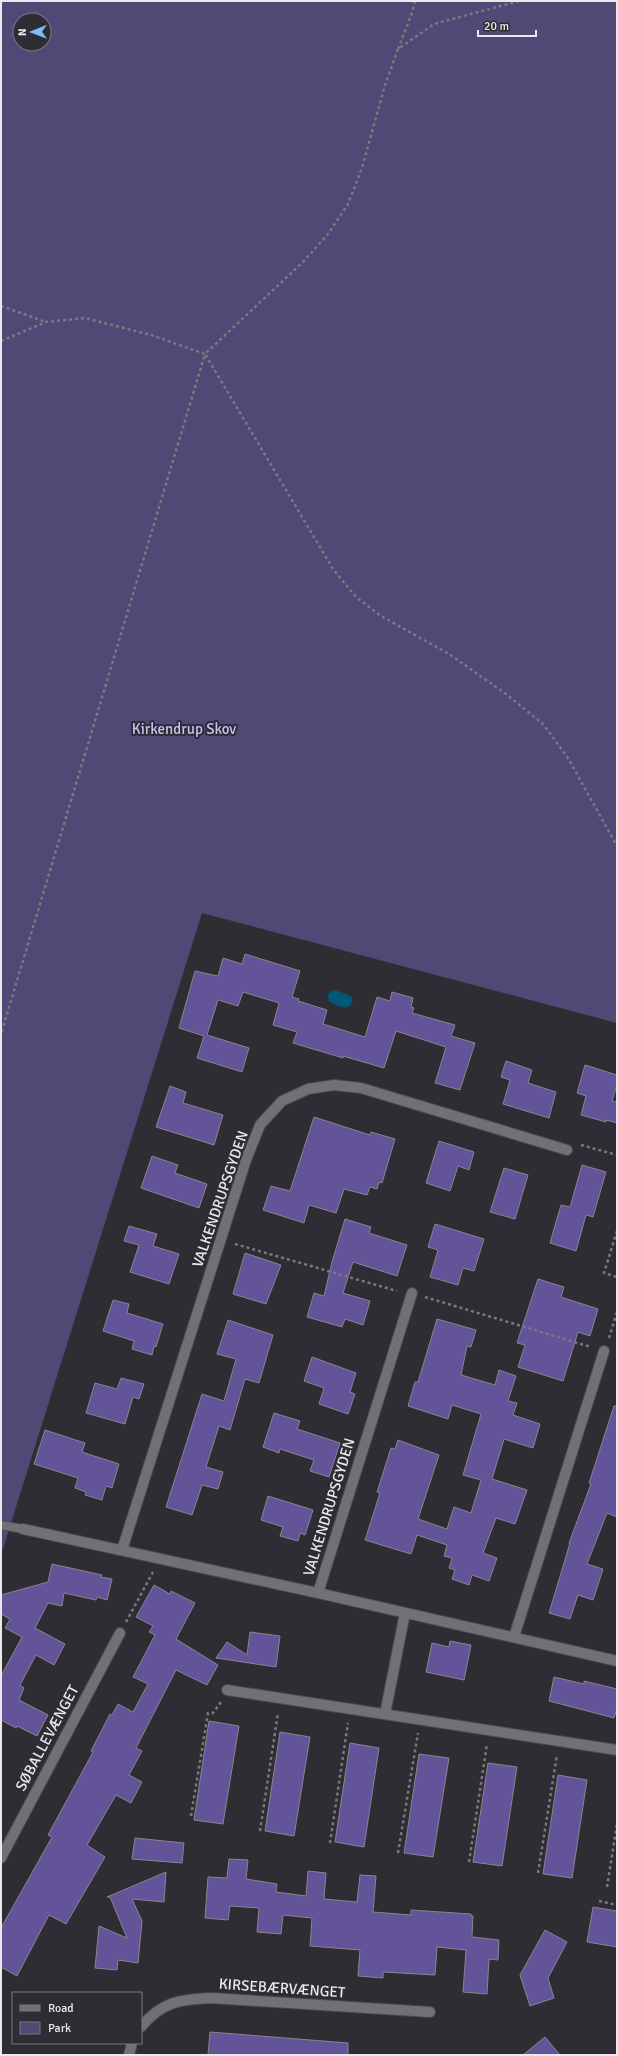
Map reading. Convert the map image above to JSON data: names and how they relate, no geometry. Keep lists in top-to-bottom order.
{
  "streets": {
    "street": ["VALKENDRUPSGYDEN", "SØBALLEVÆNGET", "KIRSEBÆRVÆNGET"]
  },
  "parks": ["Kirkendrup Skov"],
  "legend": ["Road", "Park"],
  "scale_bar": "20 m",
  "north": "left"
}
